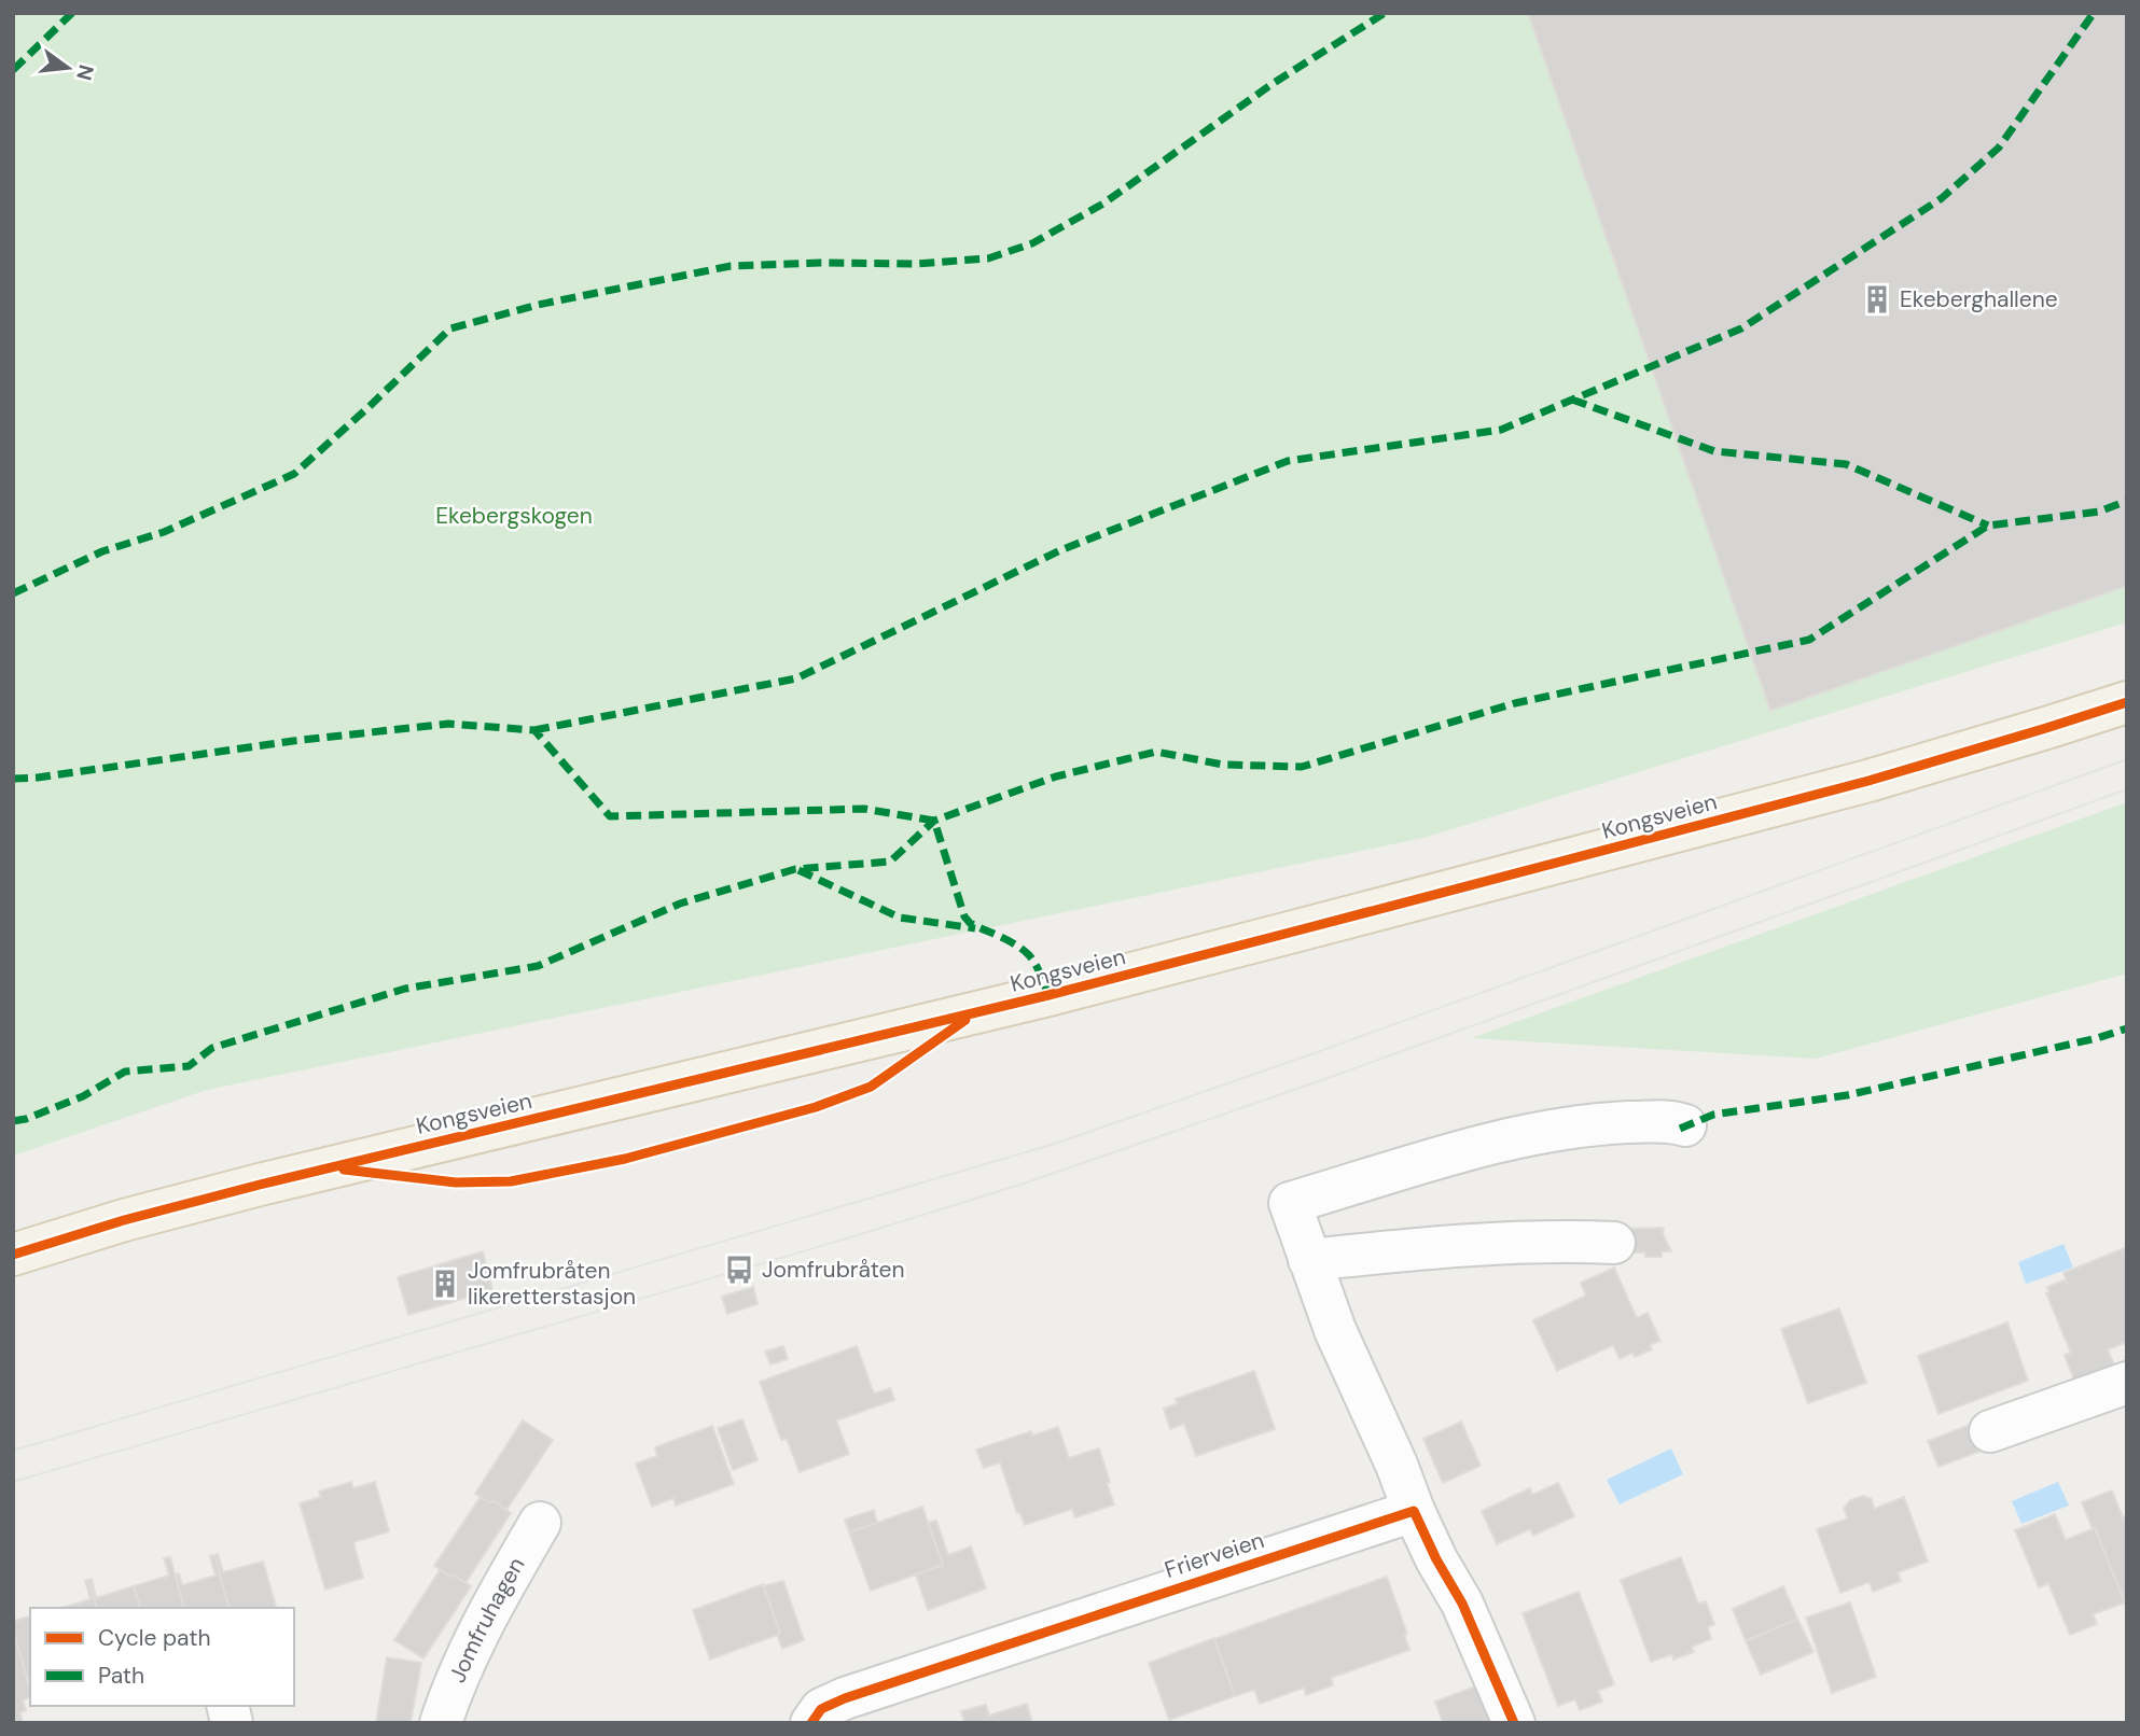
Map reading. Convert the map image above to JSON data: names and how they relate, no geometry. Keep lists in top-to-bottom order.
{
  "streets": {
    "main road": ["Kongsveien"],
    "street": ["Frierveien", "Jomfruhagen"]
  },
  "parks": ["Ekebergskogen"],
  "places": {
    "building": ["Ekeberghallene", "Jomfrubråten likeretterstasjon"],
    "bus stop": ["Jomfrubråten"]
  },
  "legend": ["Cycle path", "Path"],
  "north": "right"
}
